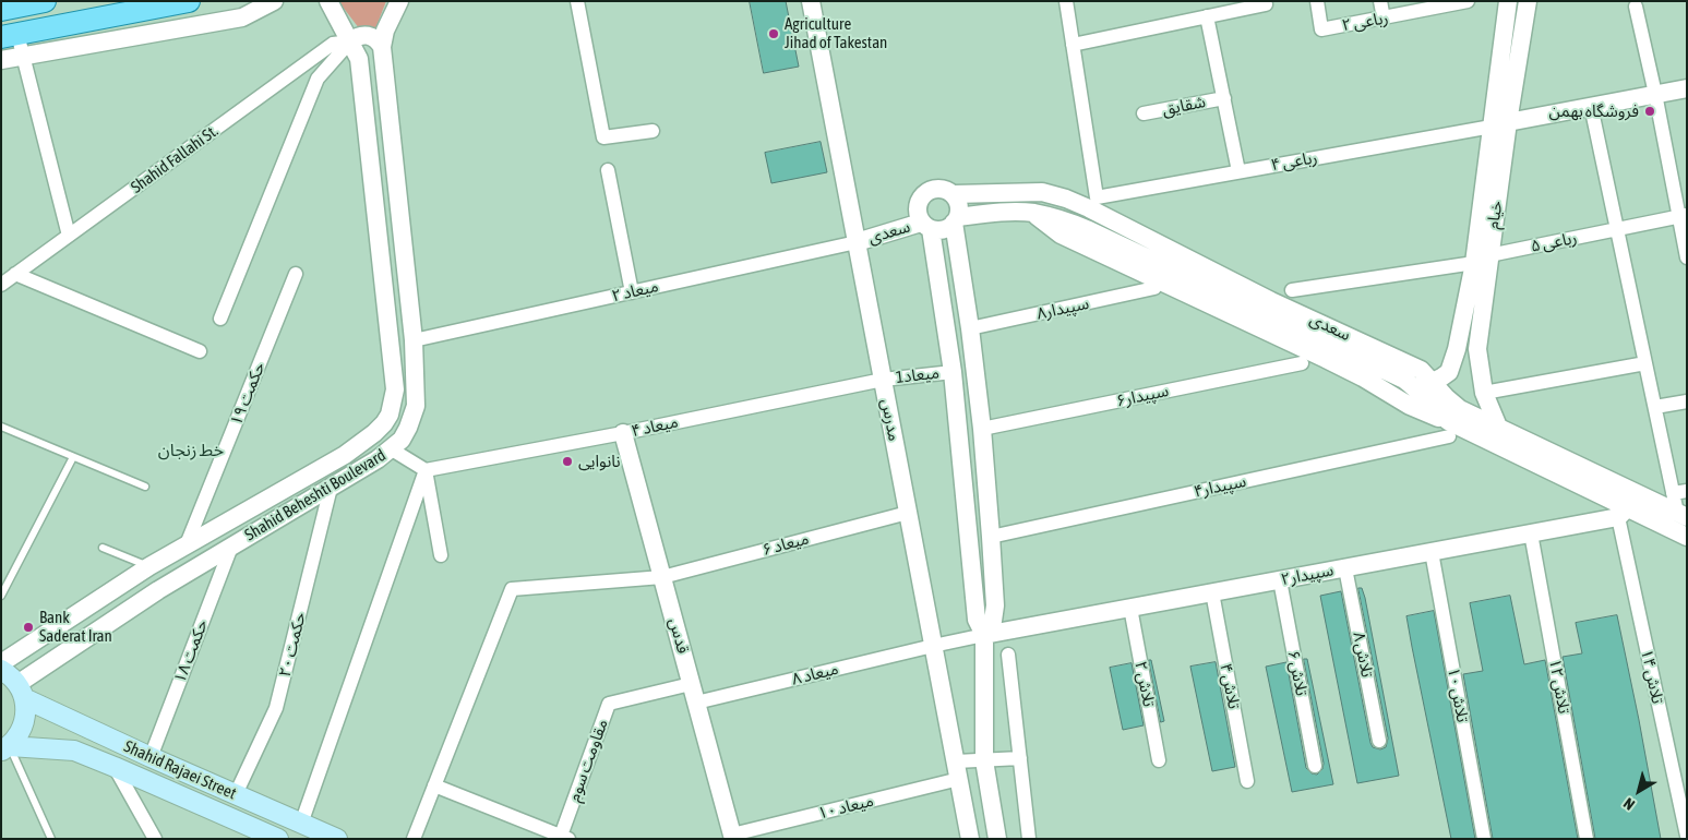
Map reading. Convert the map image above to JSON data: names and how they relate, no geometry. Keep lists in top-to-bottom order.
{
  "streets": {
    "main road": ["Shahid Rajaei Street"],
    "street": [
      "رباعی ۲",
      "شقایق",
      "Shahid Fallahi St.",
      "رباعی ۴",
      "خیام",
      "سعدی",
      "رباعی ۵",
      "میعاد ۲",
      "سپیدار۸",
      "میعاد1",
      "حکمت ۱۹",
      "سپیدار۶",
      "مدرس",
      "میعاد ۴",
      "سپیدار۴",
      "Shahid Beheshti Boulevard",
      "میعاد ۶",
      "سپیدار۲",
      "قدس",
      "حکمت ۲۰",
      "حکمت ۱۸",
      "تلاش ۸",
      "تلاش ۶",
      "میعاد ۸",
      "تلاش ۱۴",
      "تلاش ۲",
      "تلاش ۴",
      "تلاش ۱۲",
      "تلاش ۱۰",
      "مقاومت سوم",
      "میعاد ۱۰"
    ]
  },
  "crossings": [
    ["Shahid Fallahi St.", "Shahid Beheshti Boulevard"],
    ["رباعی ۴", "خیام"],
    ["خیام", "سعدی"],
    ["خیام", "رباعی ۵"],
    ["سعدی", "میعاد ۲"],
    ["سعدی", "مدرس"],
    ["سعدی", "سپیدار۴"],
    ["سعدی", "سپیدار۲"],
    ["سعدی", "تلاش ۱۴"],
    ["میعاد ۲", "مدرس"],
    ["میعاد ۲", "Shahid Beheshti Boulevard"],
    ["میعاد1", "مدرس"],
    ["میعاد1", "میعاد ۴"],
    ["حکمت ۱۹", "Shahid Beheshti Boulevard"],
    ["مدرس", "میعاد ۴"],
    ["مدرس", "میعاد ۶"],
    ["مدرس", "میعاد ۸"],
    ["مدرس", "میعاد ۱۰"],
    ["میعاد ۴", "قدس"],
    ["Shahid Beheshti Boulevard", "حکمت ۲۰"],
    ["Shahid Beheshti Boulevard", "حکمت ۱۸"],
    ["Shahid Beheshti Boulevard", "Shahid Rajaei Street"],
    ["میعاد ۶", "قدس"],
    ["سپیدار۲", "تلاش ۸"],
    ["سپیدار۲", "تلاش ۶"],
    ["سپیدار۲", "میعاد ۸"],
    ["سپیدار۲", "تلاش ۱۴"],
    ["سپیدار۲", "تلاش ۲"],
    ["سپیدار۲", "تلاش ۴"],
    ["سپیدار۲", "تلاش ۱۲"],
    ["سپیدار۲", "تلاش ۱۰"],
    ["قدس", "میعاد ۸"],
    ["قدس", "مقاومت سوم"],
    ["قدس", "میعاد ۱۰"],
    ["حکمت ۲۰", "Shahid Rajaei Street"],
    ["حکمت ۱۸", "Shahid Rajaei Street"]
  ],
  "districts": ["خط زنجان"],
  "places": [
    "Agriculture Jihad of Takestan",
    "فروشگاه بهمن",
    "نانوایی",
    "Bank Saderat Iran"
  ],
  "north": "bottom left"
}
